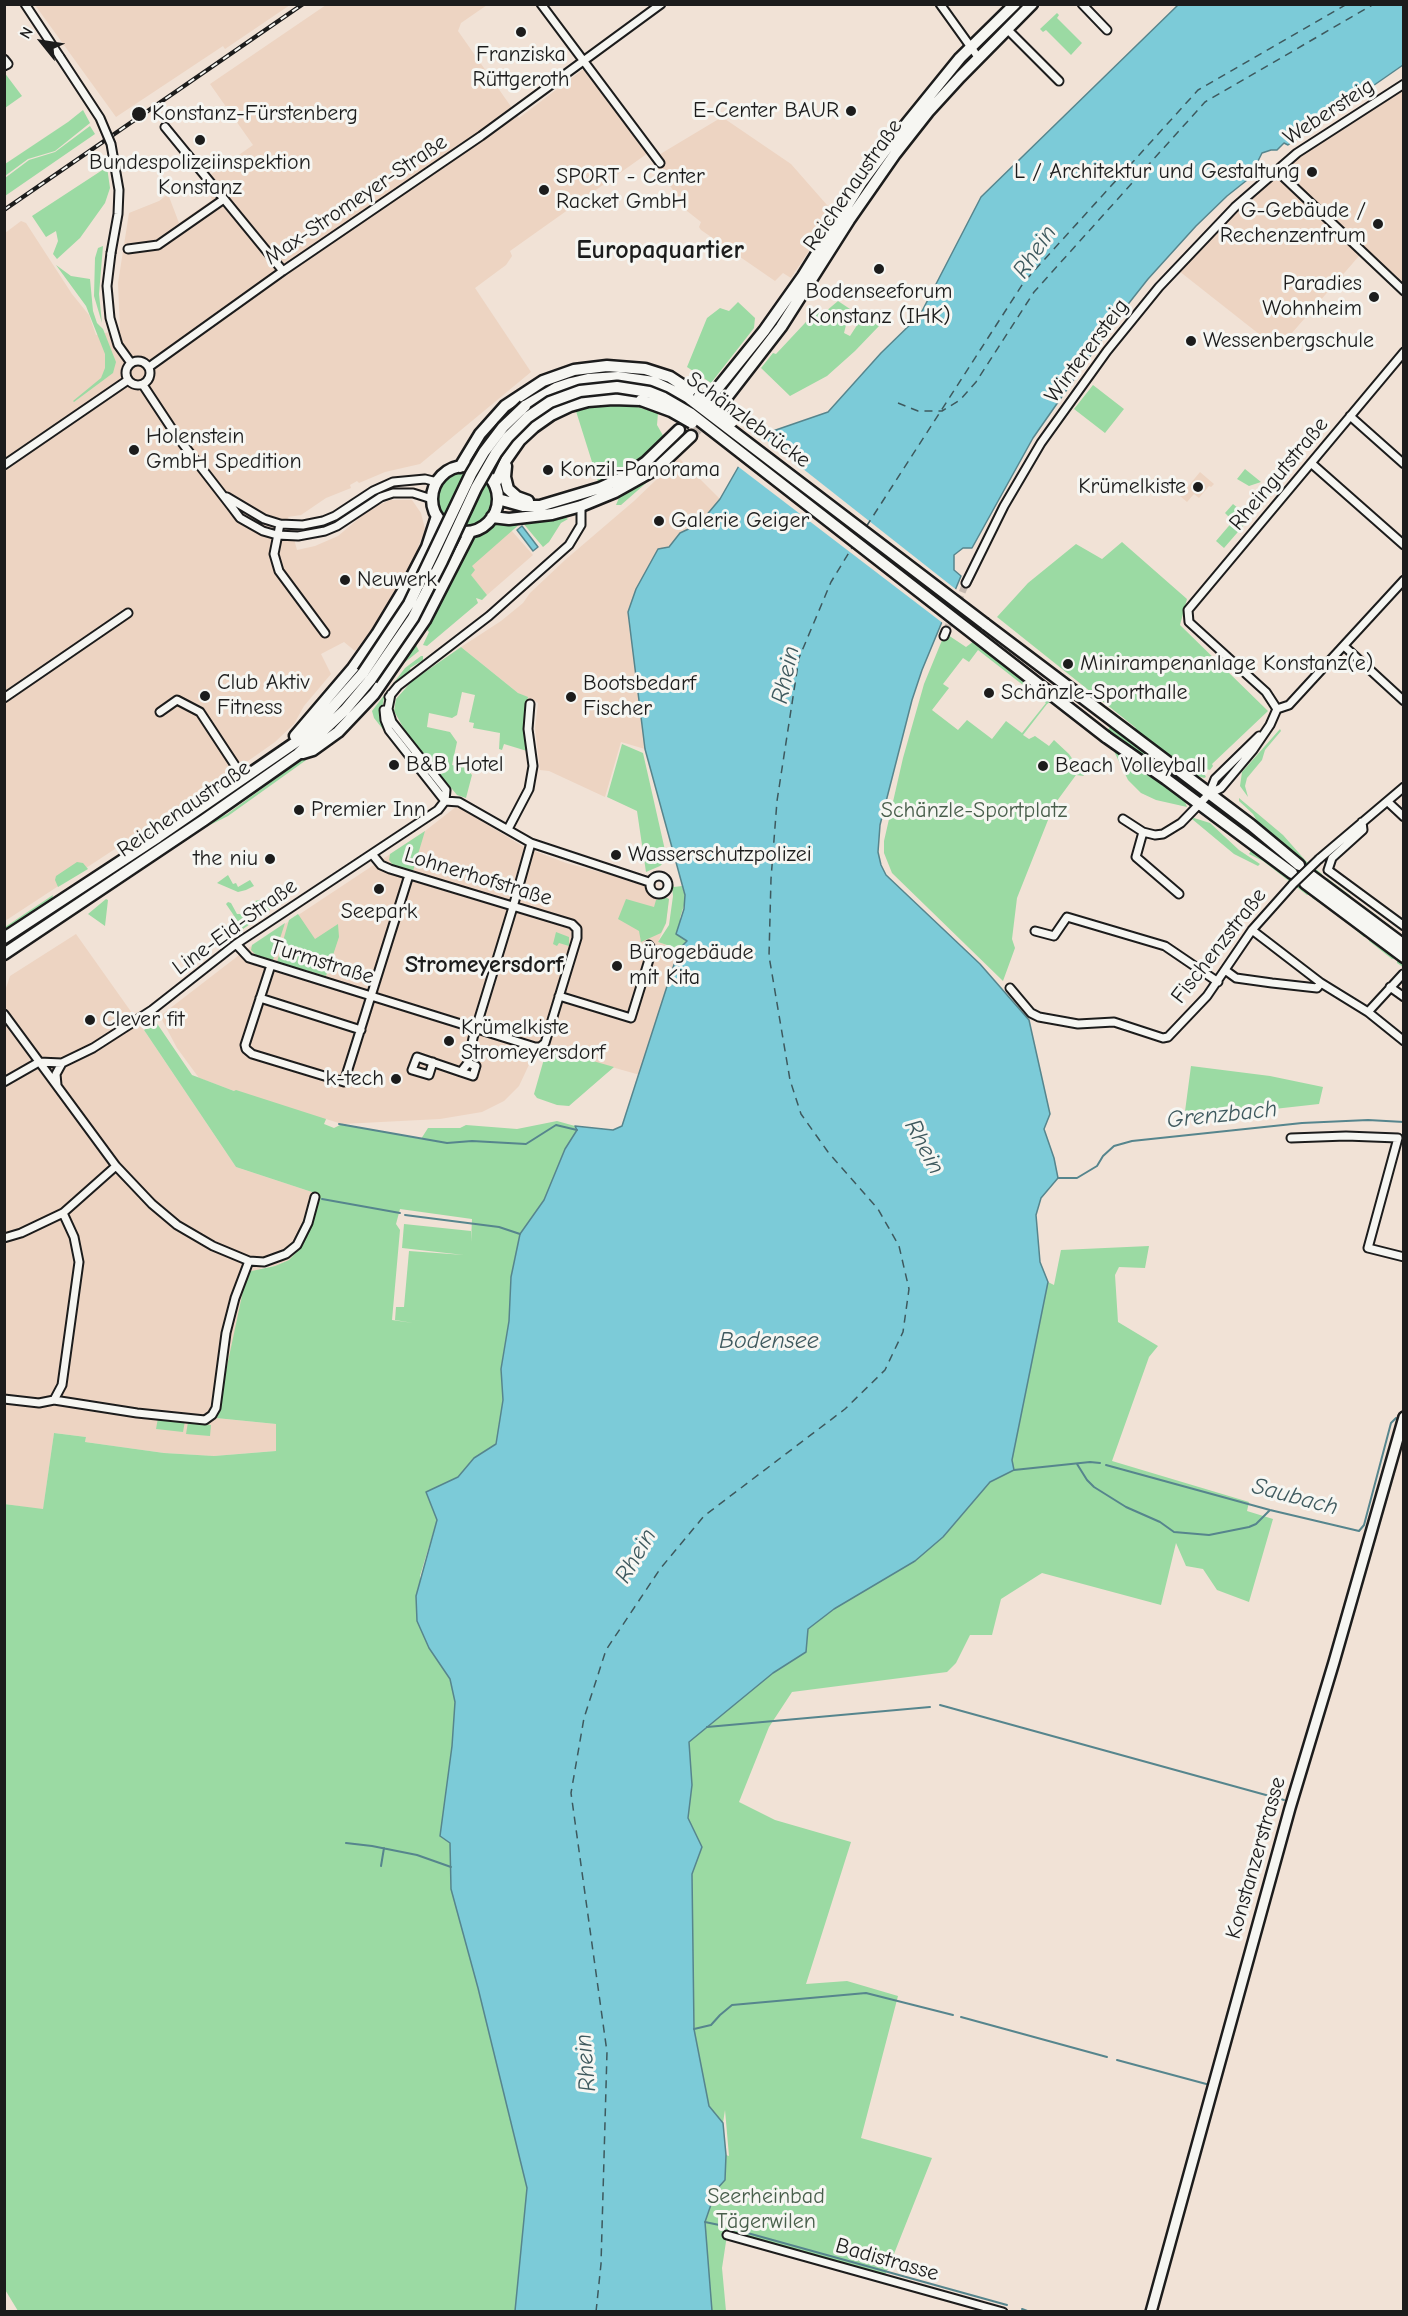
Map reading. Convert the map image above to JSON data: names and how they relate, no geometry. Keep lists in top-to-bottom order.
{
  "streets": {
    "main road": ["Reichenaustraße", "Schänzlebrücke"],
    "street": [
      "Webersteig",
      "Max-Stromeyer-Straße",
      "Winterersteig",
      "Rheingutstraße",
      "Lohnerhofstraße",
      "Line-Eid-Straße",
      "Fischenzstraße",
      "Turmstraße",
      "Konstanzerstrasse",
      "Badistrasse"
    ]
  },
  "crossings": [
    ["Webersteig", "Winterersteig"],
    ["Reichenaustraße", "Schänzlebrücke"],
    ["Lohnerhofstraße", "Line-Eid-Straße"],
    ["Lohnerhofstraße", "Turmstraße"],
    ["Line-Eid-Straße", "Turmstraße"]
  ],
  "districts": ["Europaquartier", "Stromeyersdorf"],
  "water": [
    "Rhein",
    "Grenzbach",
    "Bodensee",
    "Saubach"
  ],
  "parks": ["Schänzle-Sportplatz", "Seerheinbad Tägerwilen"],
  "places": [
    "Franziska Rüttgeroth",
    "E-Center BAUR",
    "Konstanz-Fürstenberg",
    "Bundespolizeiinspektion Konstanz",
    "L / Architektur und Gestaltung",
    "SPORT - Center Racket GmbH",
    "G-Gebäude / Rechenzentrum",
    "Bodenseeforum Konstanz (IHK)",
    "Paradies Wohnheim",
    "Wessenbergschule",
    "Holenstein GmbH Spedition",
    "Konzil-Panorama",
    "Krümelkiste",
    "Galerie Geiger",
    "Neuwerk",
    "Minirampenanlage Konstanz(e)",
    "Schänzle-Sporthalle",
    "Club Aktiv Fitness",
    "Bootsbedarf Fischer",
    "B&B Hotel",
    "Beach Volleyball",
    "Premier Inn",
    "Wasserschutzpolizei",
    "the niu",
    "Seepark",
    "Bürogebäude mit Kita",
    "Clever fit",
    "Krümelkiste Stromeyersdorf",
    "k-tech"
  ],
  "north": "top left"
}
